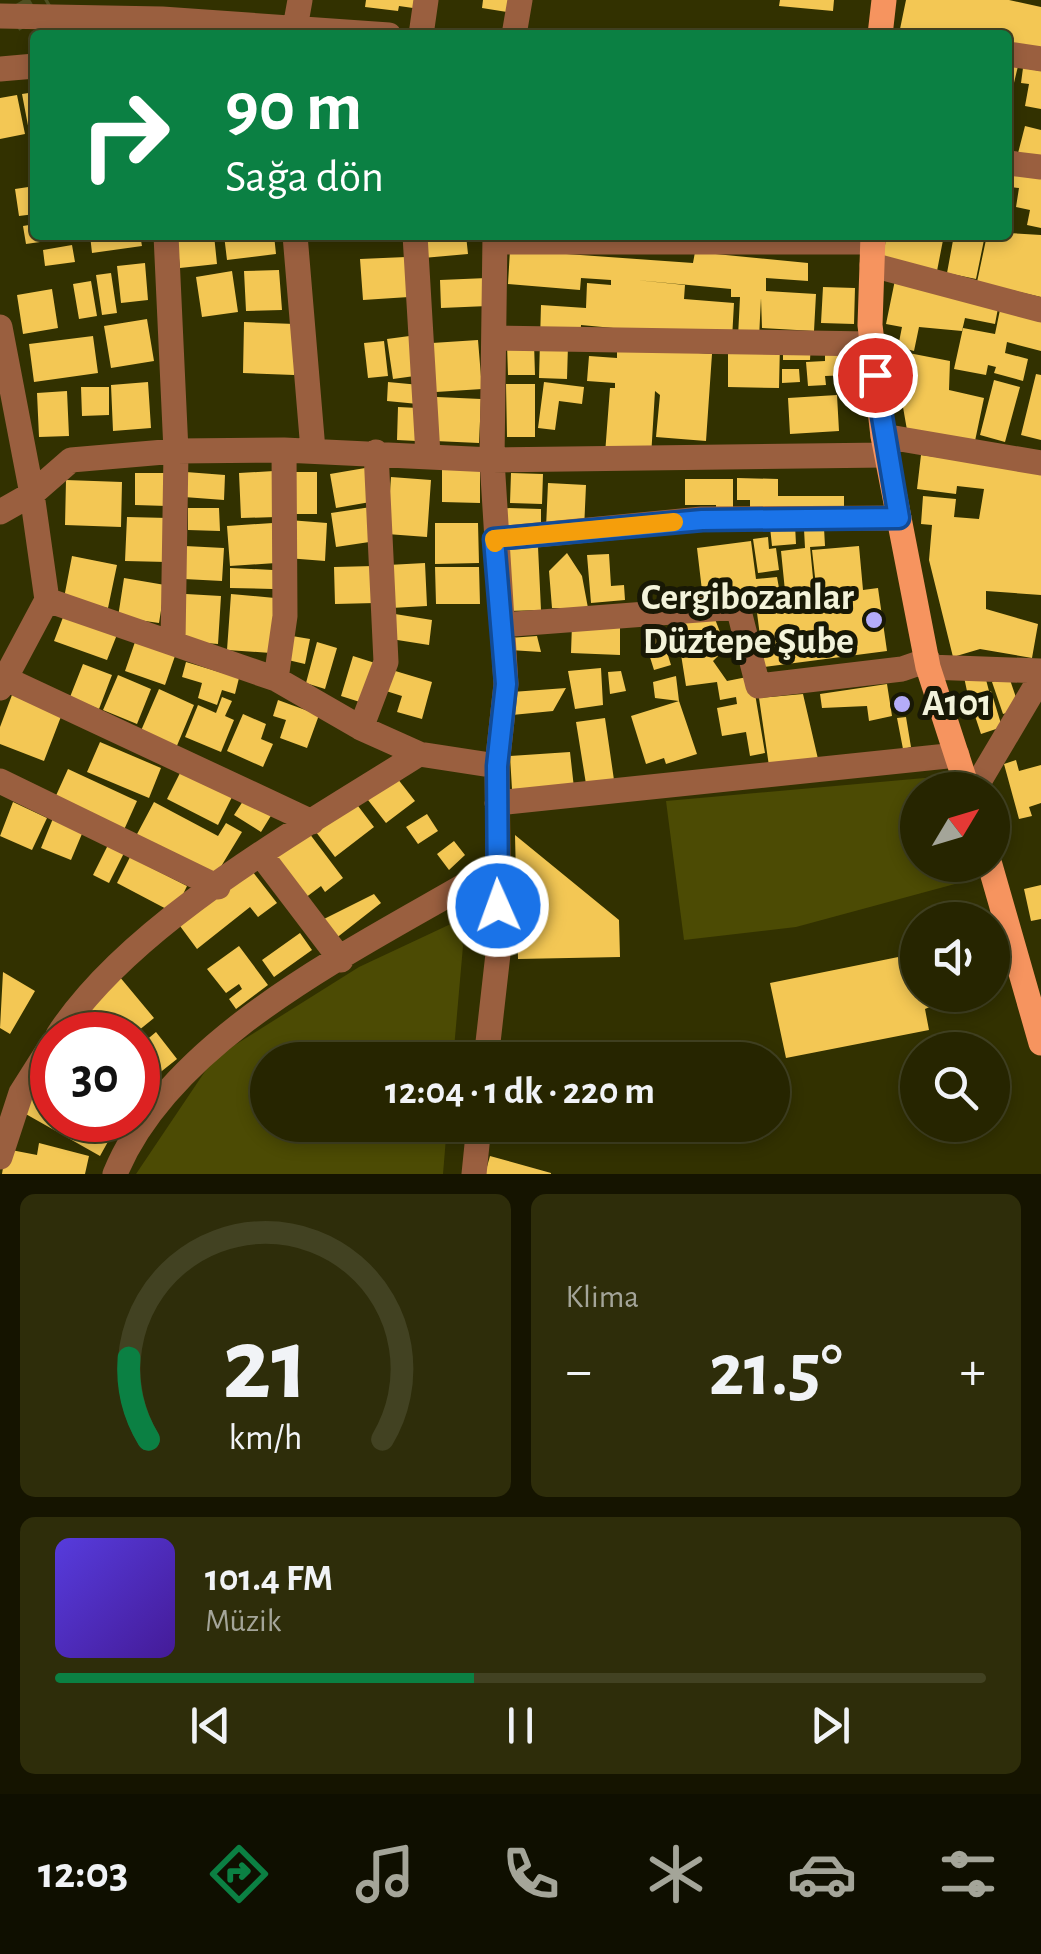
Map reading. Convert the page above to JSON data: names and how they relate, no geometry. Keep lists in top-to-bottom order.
{
  "places": ["Cergibozanlar Düztepe Şube", "A101"],
  "north": "top right",
  "page": {
    "turn": ["90 m", "Sağa dön"],
    "limit": "30",
    "trip": "12:04 · 1 dk · 220 m",
    "tile": "Klima",
    "heat": ["−", "21.5°", "+"],
    "song": ["101.4 FM", "Müzik"],
    "tabs": "12:03",
    "gauge": ["21", "km/h"]
  }
}
